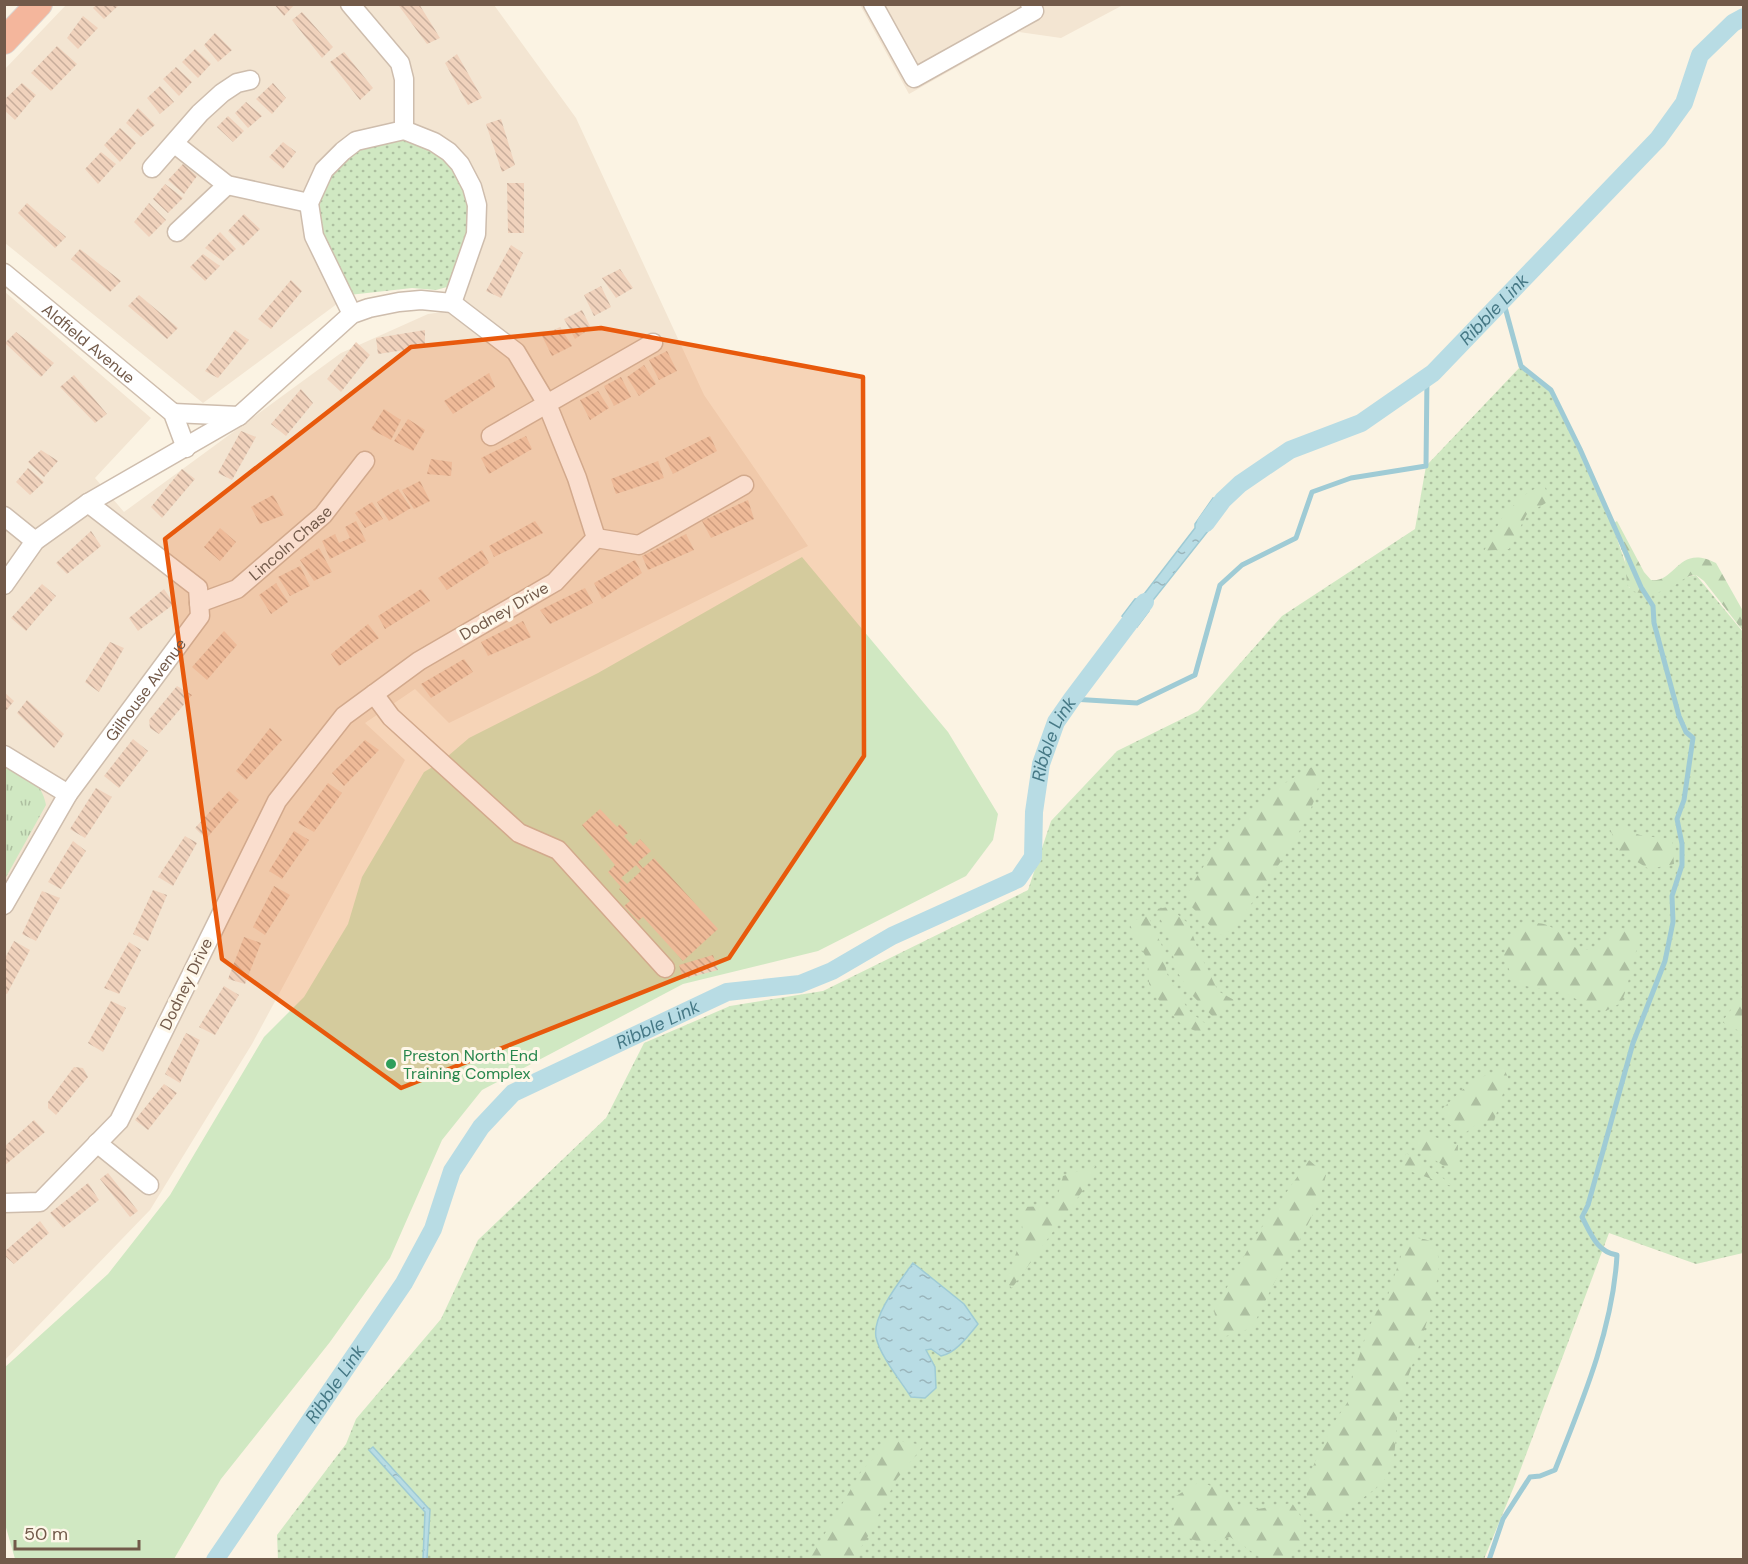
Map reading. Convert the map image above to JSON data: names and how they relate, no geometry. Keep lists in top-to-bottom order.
{
  "streets": {
    "street": [
      "Aldfield Avenue",
      "Lincoln Chase",
      "Dodney Drive",
      "Gilhouse Avenue"
    ]
  },
  "crossings": [
    ["Lincoln Chase", "Gilhouse Avenue"]
  ],
  "water": ["Ribble Link"],
  "places": ["Preston North End Training Complex"],
  "scale_bar": "50 m"
}
